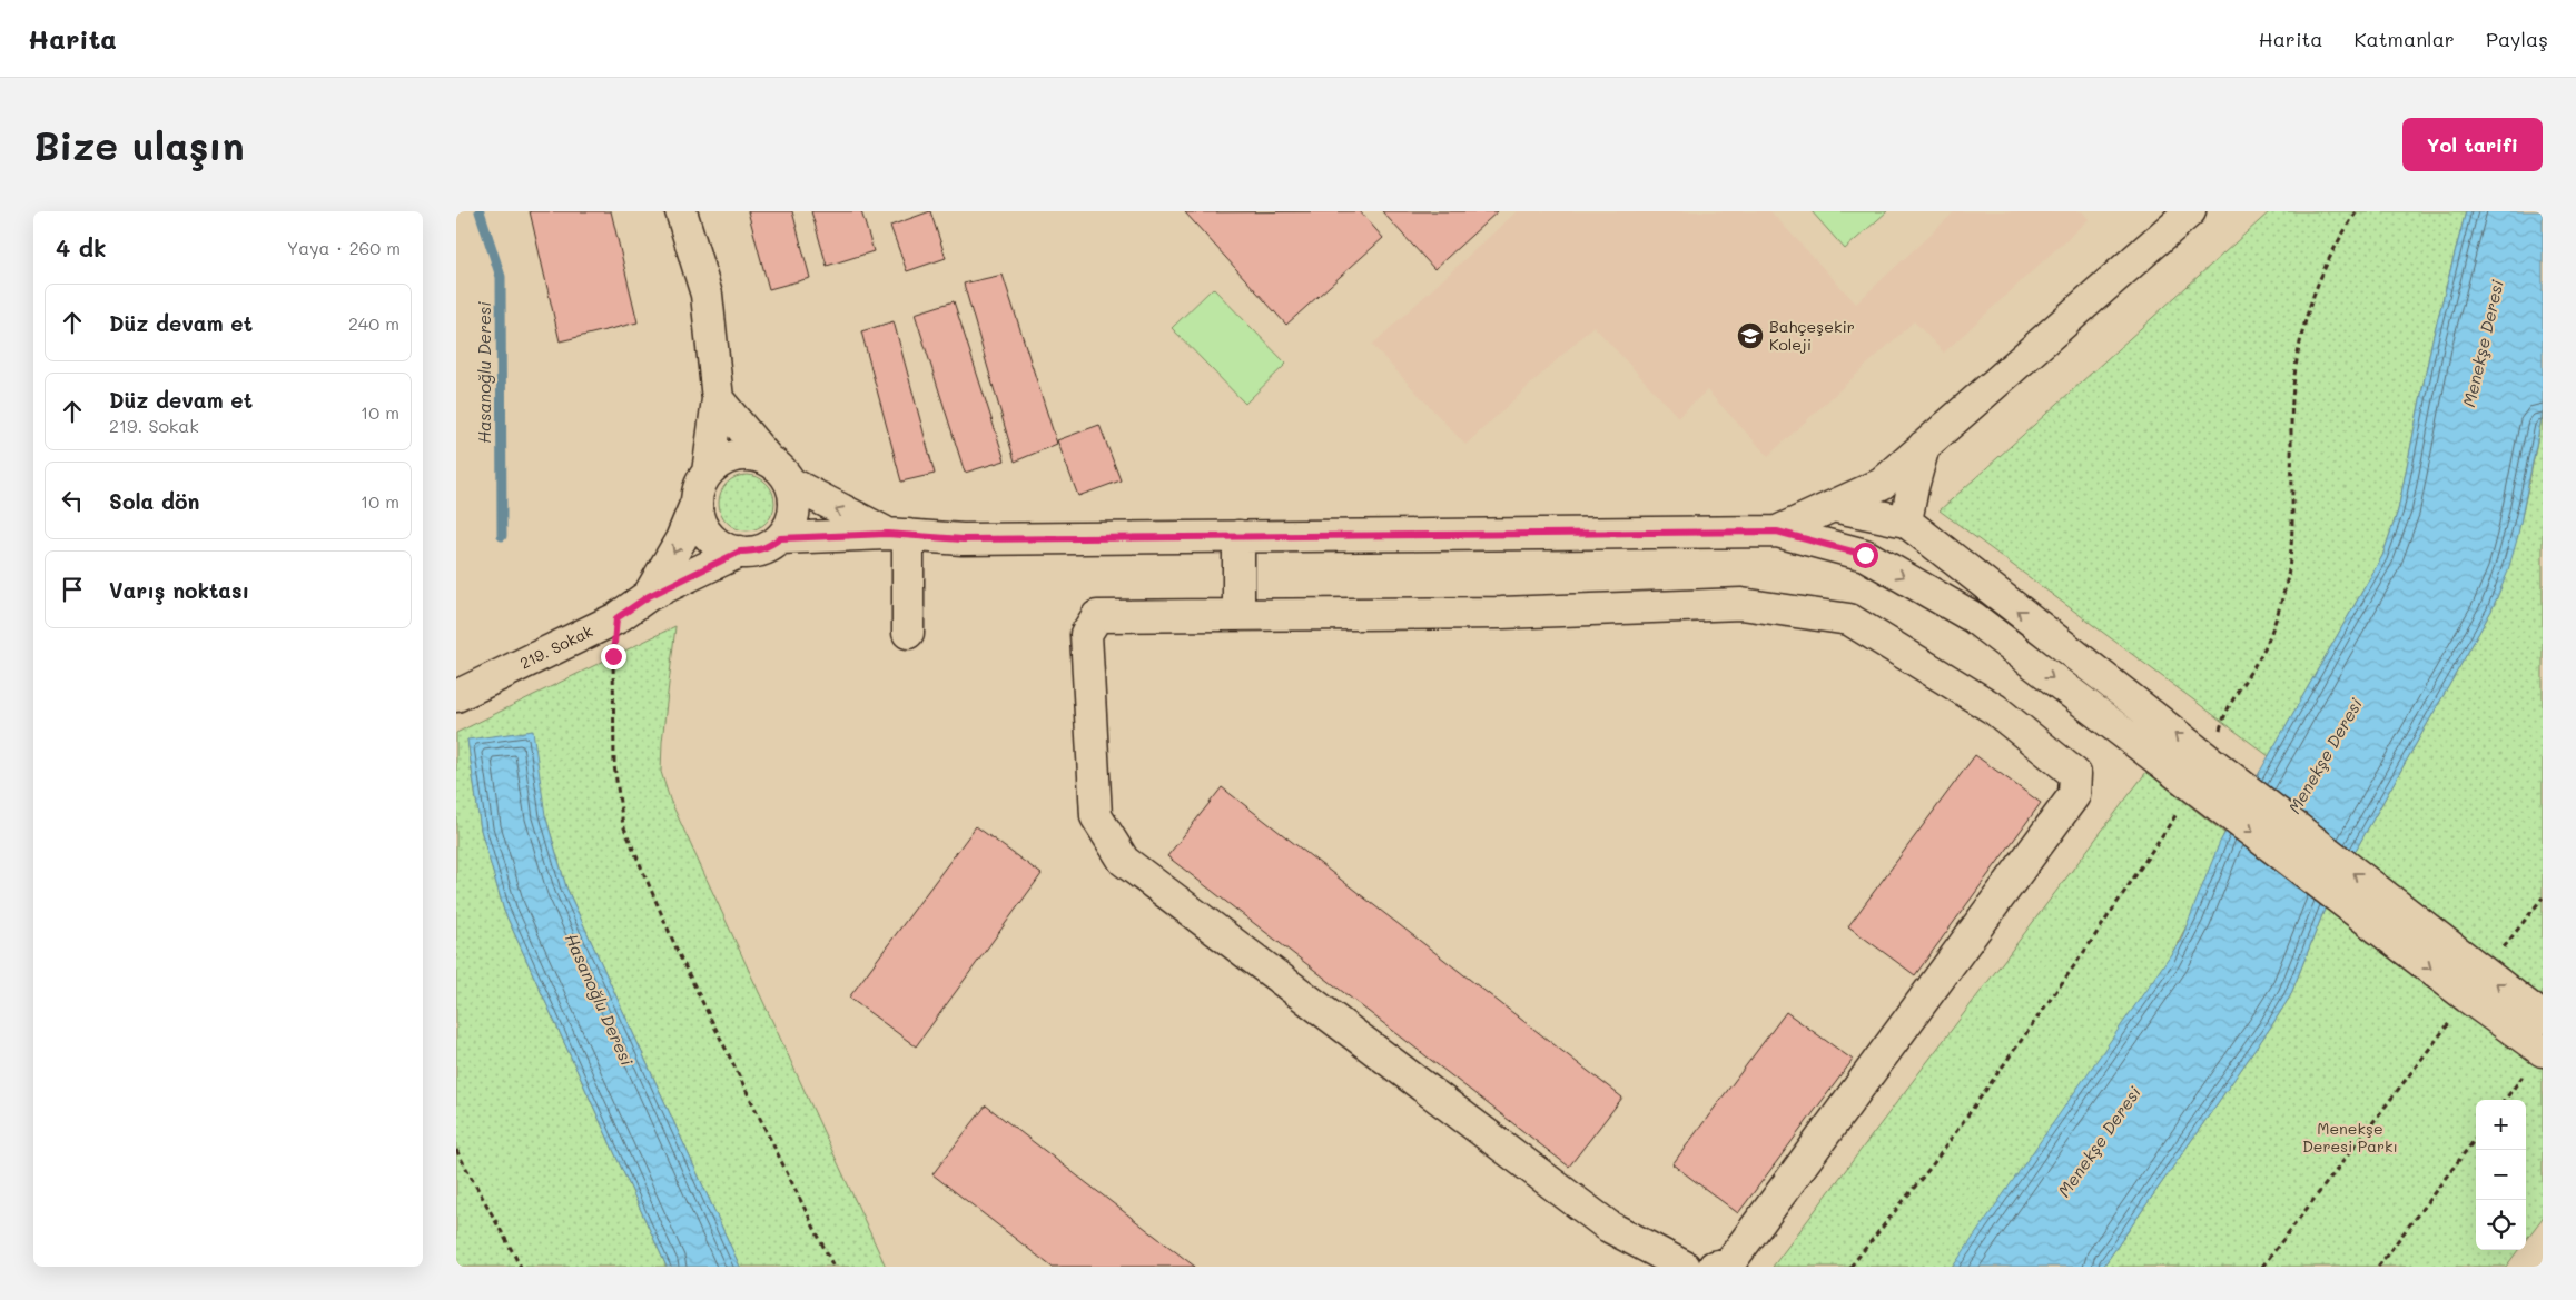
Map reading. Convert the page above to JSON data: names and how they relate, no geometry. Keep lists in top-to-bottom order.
{
  "streets": {
    "street": ["219. Sokak"]
  },
  "water": ["Menekşe Deresi", "Hasanoğlu Deresi"],
  "parks": ["Menekşe Deresi Parkı"],
  "places": {
    "school or university": ["Bahçeşekir Koleji"]
  },
  "page": {
    "header": "Harita",
    "nav": ["Harita", "Katmanlar", "Paylaş"],
    "buttons": "Yol tarifi",
    "title": "Bize ulaşın",
    "heading": ["4 dk", "Yaya · 260 m"],
    "list": [
      ["Düz devam et", "240 m"],
      ["Düz devam et", "219. Sokak", "10 m"],
      ["Sola dön", "10 m"],
      "Varış noktası"
    ],
    "map_buttons": ["+", "−"]
  }
}
